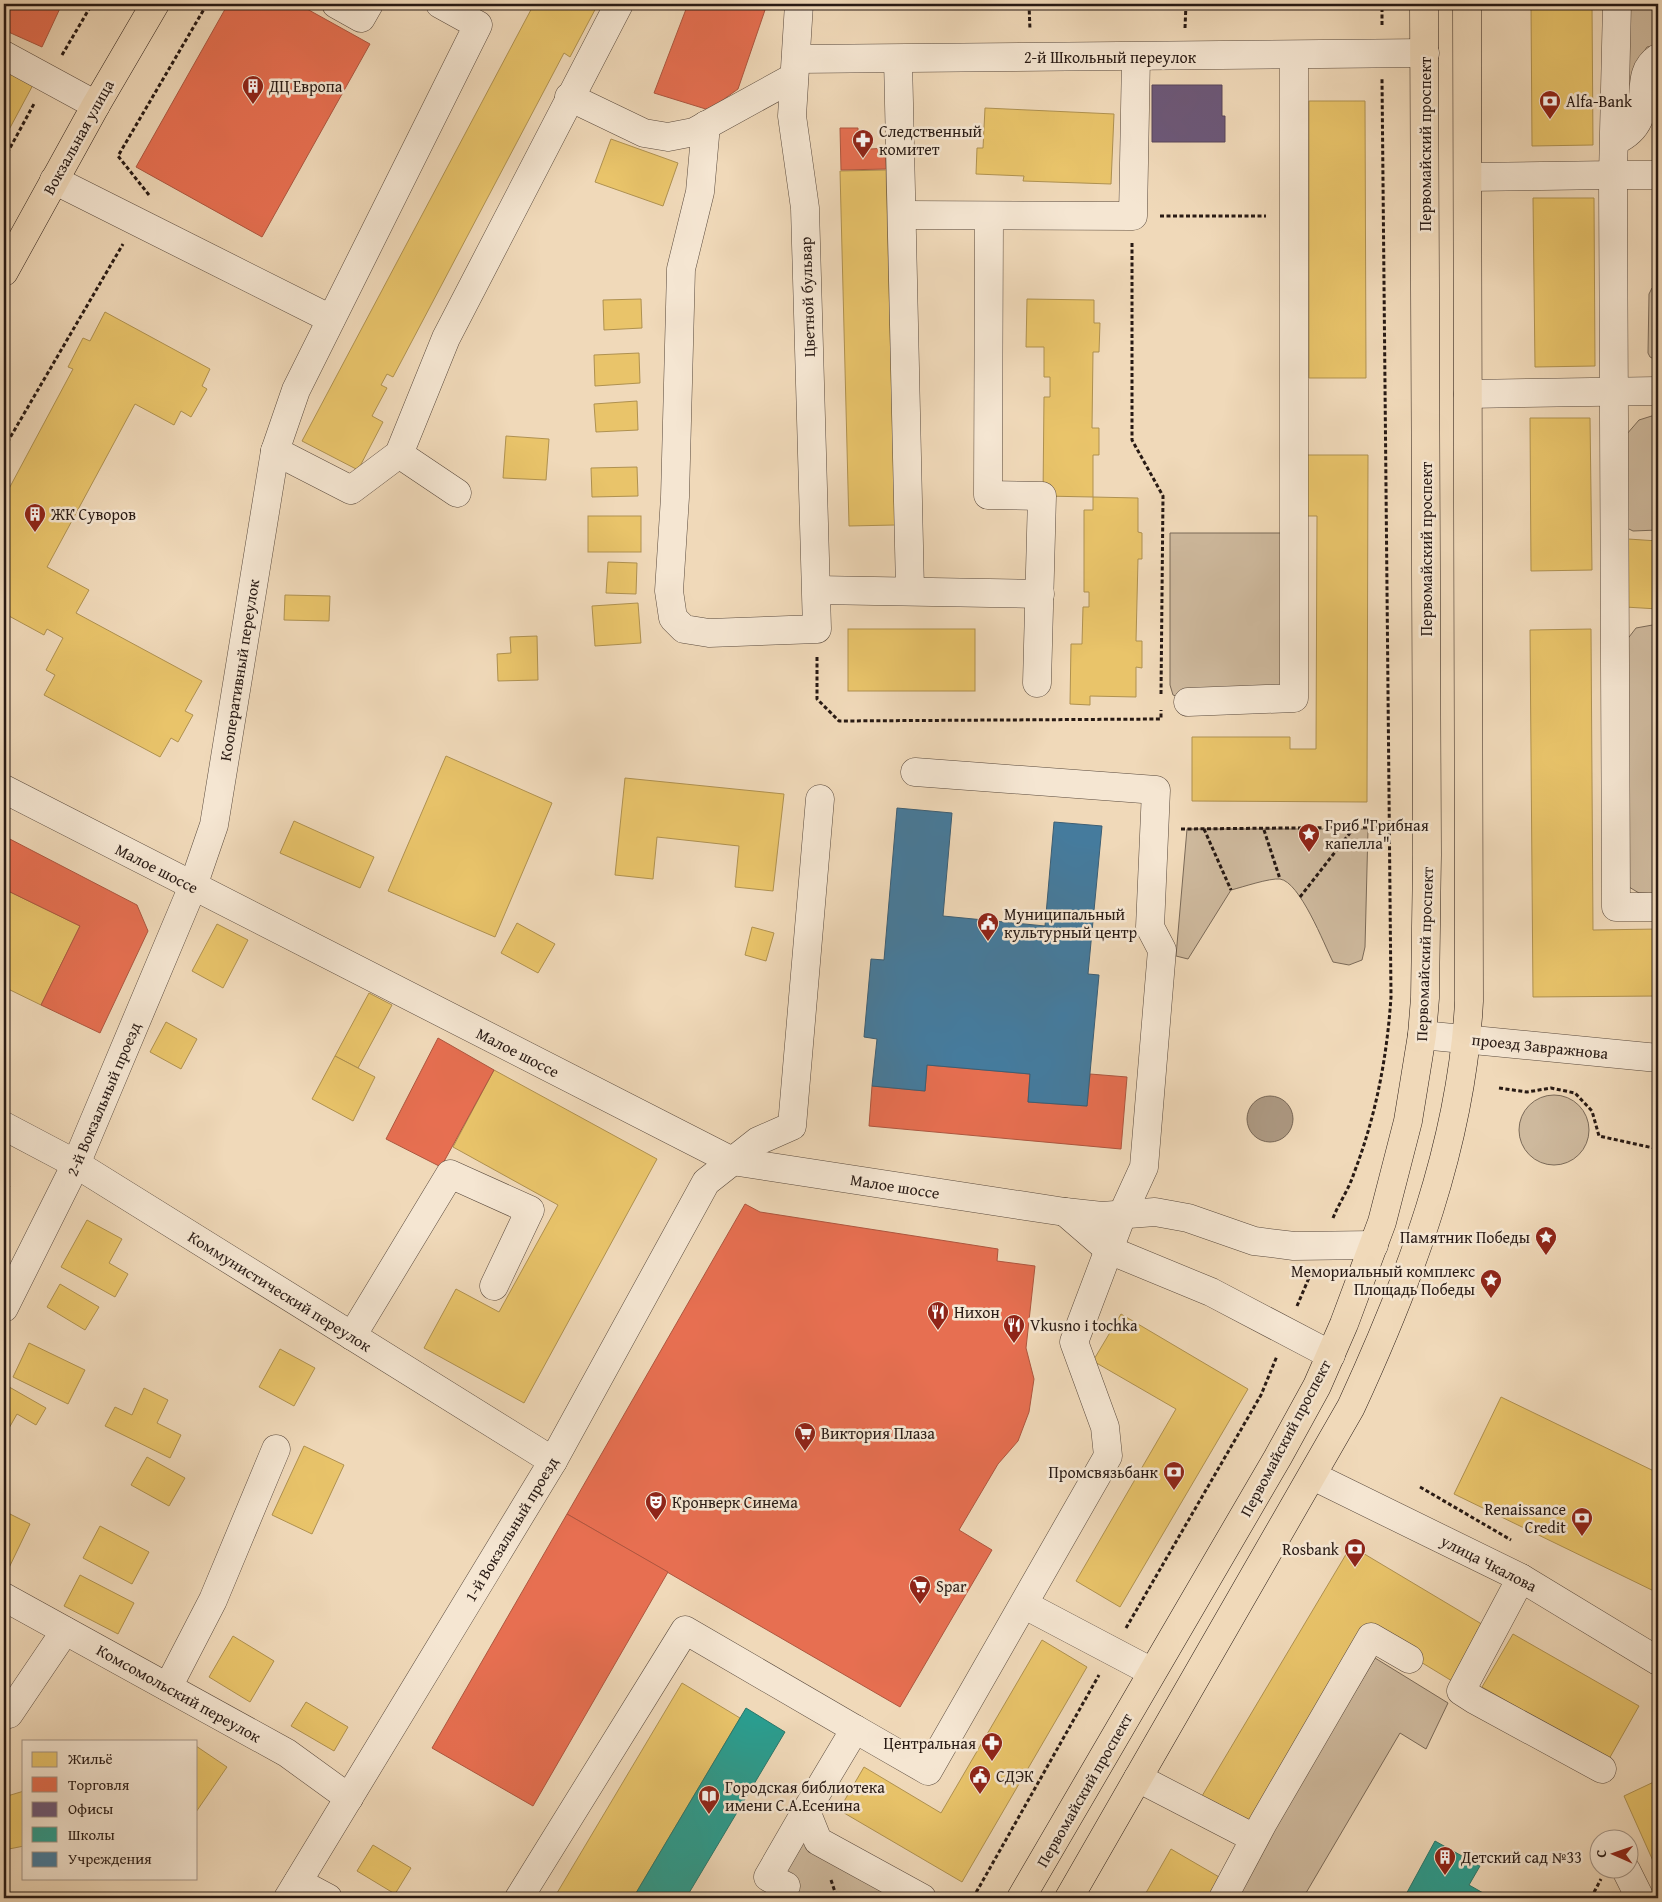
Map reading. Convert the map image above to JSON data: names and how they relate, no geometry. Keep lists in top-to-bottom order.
{
  "streets": {
    "main road": ["Вокзальная улица", "Первомайский проспект"],
    "street": [
      "2-й Школьный переулок",
      "Цветной бульвар",
      "Кооперативный переулок",
      "Малое шоссе",
      "проезд Завражнова",
      "2-й Вокзальный проезд",
      "Коммунистический переулок",
      "1-й Вокзальный проезд",
      "улица Чкалова",
      "Комсомольский переулок"
    ]
  },
  "crossings": [
    ["2-й Школьный переулок", "Первомайский проспект"],
    ["2-й Школьный переулок", "Цветной бульвар"],
    ["Первомайский проспект", "Малое шоссе"],
    ["Первомайский проспект", "проезд Завражнова"],
    ["Кооперативный переулок", "Малое шоссе"],
    ["Кооперативный переулок", "2-й Вокзальный проезд"],
    ["Малое шоссе", "2-й Вокзальный проезд"],
    ["Малое шоссе", "1-й Вокзальный проезд"],
    ["2-й Вокзальный проезд", "Коммунистический переулок"],
    ["Коммунистический переулок", "1-й Вокзальный проезд"],
    ["1-й Вокзальный проезд", "Комсомольский переулок"]
  ],
  "places": {
    "building": ["ДЦ Европа", "ЖК Суворов", "Детский сад №33"],
    "bank": [
      "Alfa-Bank",
      "Промсвязьбанк",
      "Renaissance Credit",
      "Rosbank"
    ],
    "pharmacy": ["Следственный комитет", "Центральная"],
    "place": ["Гриб \"Грибная капелла\"", "Памятник Победы", "Мемориальный комплекс Площадь Победы"],
    "public building": ["Муниципальный культурный центр", "СДЭК"],
    "restaurant": ["Нихон", "Vkusno i tochka"],
    "supermarket": ["Виктория Плаза", "Spar"],
    "theatre": ["Кронверк Синема"],
    "library": ["Городская библиотека имени С.А.Есенина"]
  },
  "legend": [
    "Жильё",
    "Торговля",
    "Офисы",
    "Школы",
    "Учреждения"
  ],
  "north": "left"
}
